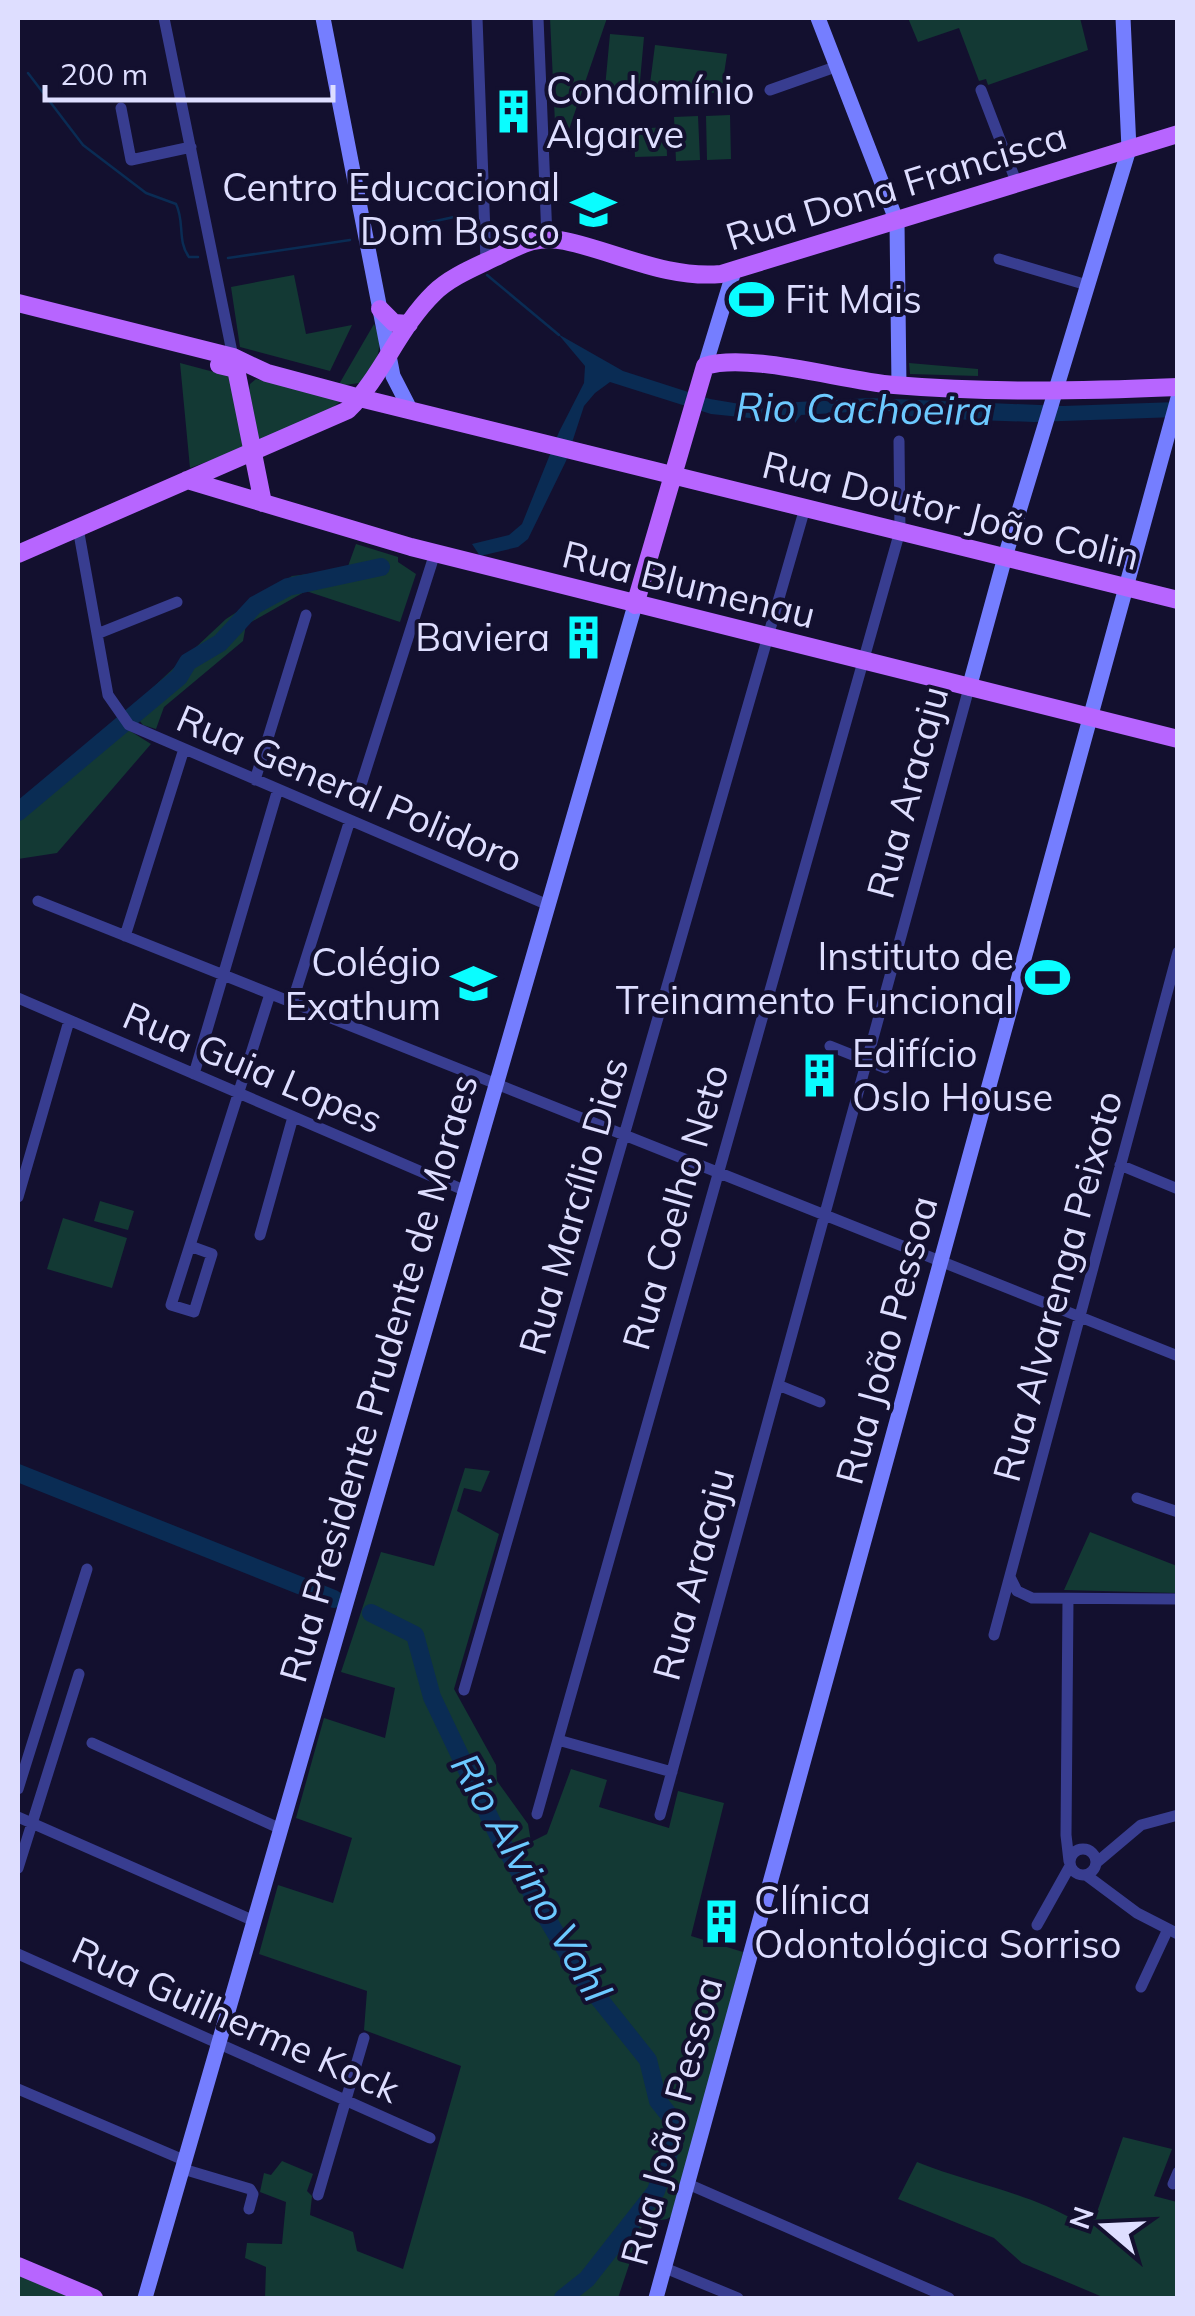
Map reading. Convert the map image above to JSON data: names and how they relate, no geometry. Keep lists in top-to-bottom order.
{
  "streets": {
    "main road": [
      "Rua Dona Francisca",
      "Rua Doutor João Colin",
      "Rua Blumenau",
      "Rua Presidente Prudente de Moraes"
    ],
    "street": [
      "Rua General Polidoro",
      "Rua Aracaju",
      "Rua Guia Lopes",
      "Rua Marcílio Dias",
      "Rua Coelho Neto",
      "Rua Alvarenga Peixoto",
      "Rua João Pessoa",
      "Rua Guilherme Kock"
    ]
  },
  "crossings": [
    ["Rua Dona Francisca", "Rua Aracaju"],
    ["Rua Doutor João Colin", "Rua Aracaju"],
    ["Rua Doutor João Colin", "Rua Marcílio Dias"],
    ["Rua Doutor João Colin", "Rua Coelho Neto"],
    ["Rua Doutor João Colin", "Rua João Pessoa"],
    ["Rua Doutor João Colin", "Rua Presidente Prudente de Moraes"],
    ["Rua Blumenau", "Rua Aracaju"],
    ["Rua Blumenau", "Rua Marcílio Dias"],
    ["Rua Blumenau", "Rua Coelho Neto"],
    ["Rua Blumenau", "Rua João Pessoa"],
    ["Rua Blumenau", "Rua Presidente Prudente de Moraes"],
    ["Rua General Polidoro", "Rua Presidente Prudente de Moraes"],
    ["Rua Guia Lopes", "Rua Presidente Prudente de Moraes"],
    ["Rua Presidente Prudente de Moraes", "Rua Guilherme Kock"]
  ],
  "water": ["Rio Cachoeira", "Rio Alvino Vohl"],
  "places": {
    "building": [
      "Condomínio Algarve",
      "Baviera",
      "Edifício Oslo House",
      "Clínica Odontológica Sorriso"
    ],
    "school or university": ["Centro Educacional Dom Bosco", "Colégio Exathum"],
    "sports": ["Fit Mais", "Instituto de Treinamento Funcional"]
  },
  "scale_bar": "200 m",
  "north": "left"
}
